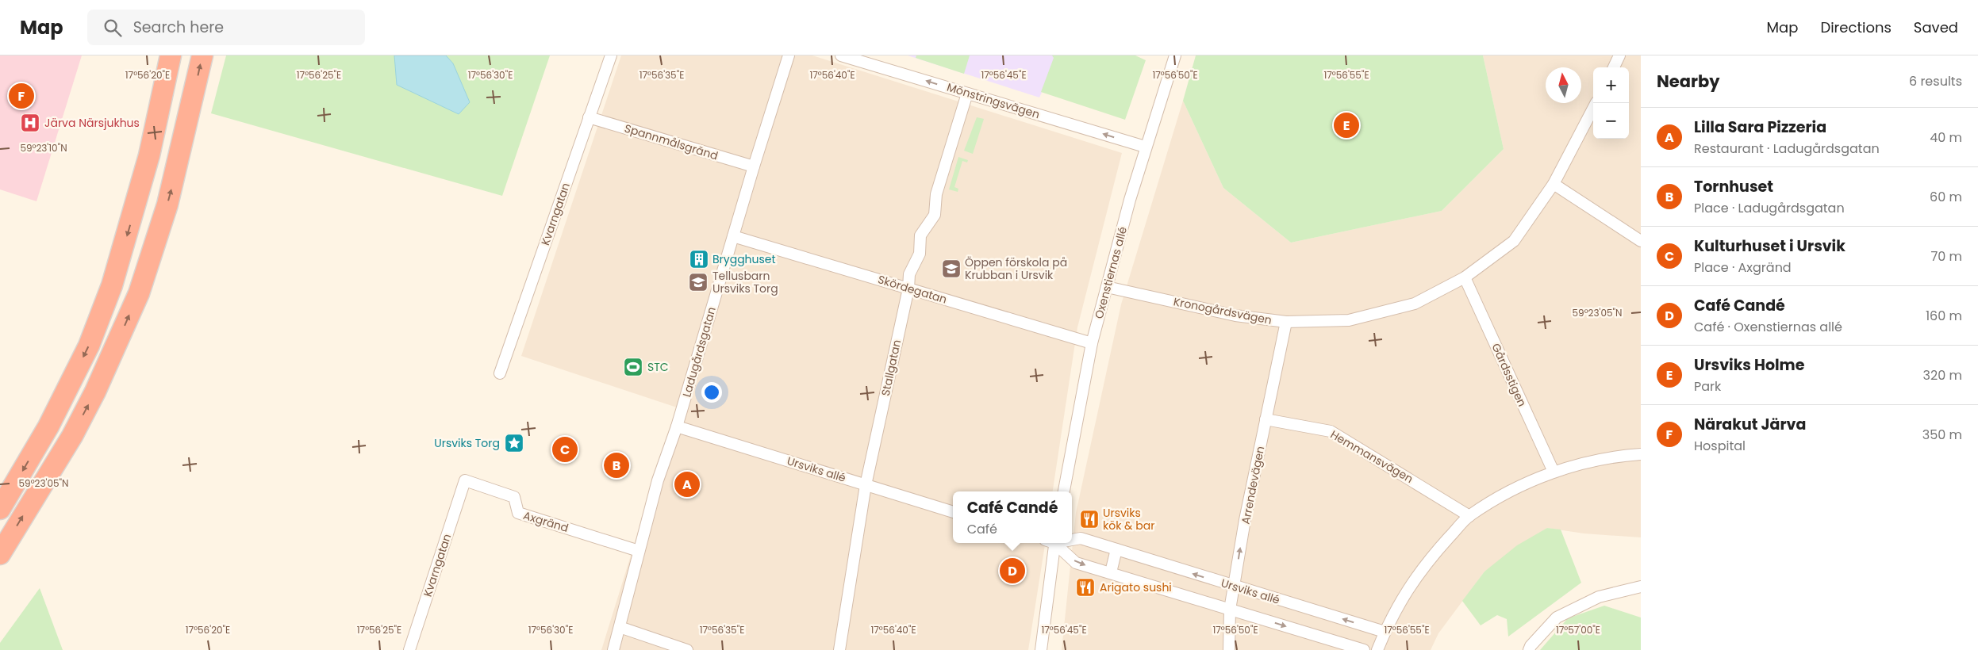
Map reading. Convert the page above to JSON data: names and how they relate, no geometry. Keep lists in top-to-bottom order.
{
  "streets": {
    "street": [
      "Mönstringsvägen",
      "Spannmålsgränd",
      "Kvarngatan",
      "Oxenstiernas allé",
      "Skördegatan",
      "Kronogårdsvägen",
      "Ladugårdsgatan",
      "Stallgatan",
      "Gårdsstigen",
      "Hemmansvägen",
      "Ursviks allé",
      "Arrendevägen",
      "Axgränd"
    ]
  },
  "crossings": [
    ["Mönstringsvägen", "Oxenstiernas allé"],
    ["Mönstringsvägen", "Stallgatan"],
    ["Spannmålsgränd", "Kvarngatan"],
    ["Spannmålsgränd", "Ladugårdsgatan"],
    ["Kvarngatan", "Axgränd"],
    ["Oxenstiernas allé", "Skördegatan"],
    ["Oxenstiernas allé", "Kronogårdsvägen"],
    ["Skördegatan", "Ladugårdsgatan"],
    ["Skördegatan", "Stallgatan"],
    ["Kronogårdsvägen", "Gårdsstigen"],
    ["Kronogårdsvägen", "Arrendevägen"],
    ["Ladugårdsgatan", "Ursviks allé"],
    ["Ladugårdsgatan", "Axgränd"],
    ["Stallgatan", "Ursviks allé"],
    ["Hemmansvägen", "Arrendevägen"],
    ["Ursviks allé", "Arrendevägen"]
  ],
  "one_way": ["Mönstringsvägen", "Arrendevägen"],
  "places": {
    "hospital": ["Järva Närsjukhus"],
    "building": ["Brygghuset"],
    "school or university": ["Öppen förskola på Krubban i Ursvik", "Tellusbarn Ursviks Torg"],
    "sports": ["STC"],
    "place": ["Ursviks Torg"],
    "restaurant": ["Ursviks kök & bar", "Arigato sushi"]
  },
  "north": "top",
  "page": {
    "header": "Map",
    "search": "Search here",
    "nav": ["Map", "Directions", "Saved"],
    "heading": ["Nearby", "6 results"],
    "map_buttons": ["+", "−"],
    "pins": [
      "F",
      "E",
      "C",
      "B",
      "A",
      "D"
    ],
    "list": [
      {
        "mark": "A",
        "name": "Lilla Sara Pizzeria",
        "note": "Restaurant · Ladugårdsgatan",
        "value": "40 m"
      },
      {
        "mark": "B",
        "name": "Tornhuset",
        "note": "Place · Ladugårdsgatan",
        "value": "60 m"
      },
      {
        "mark": "C",
        "name": "Kulturhuset i Ursvik",
        "note": "Place · Axgränd",
        "value": "70 m"
      },
      {
        "mark": "D",
        "name": "Café Candé",
        "note": "Café · Oxenstiernas allé",
        "value": "160 m"
      },
      {
        "mark": "E",
        "name": "Ursviks Holme",
        "note": "Park",
        "value": "320 m"
      },
      {
        "mark": "F",
        "name": "Närakut Järva",
        "note": "Hospital",
        "value": "350 m"
      }
    ],
    "popup": ["Café Candé", "Café"]
  },
  "coordinates": [
    "17°56'20\"E",
    "17°56'25\"E",
    "17°56'30\"E",
    "17°56'35\"E",
    "17°56'40\"E",
    "17°56'45\"E",
    "17°56'50\"E",
    "17°56'55\"E",
    "59°23'10\"N",
    "59°23'05\"N",
    "17°57'00\"E"
  ]
}
